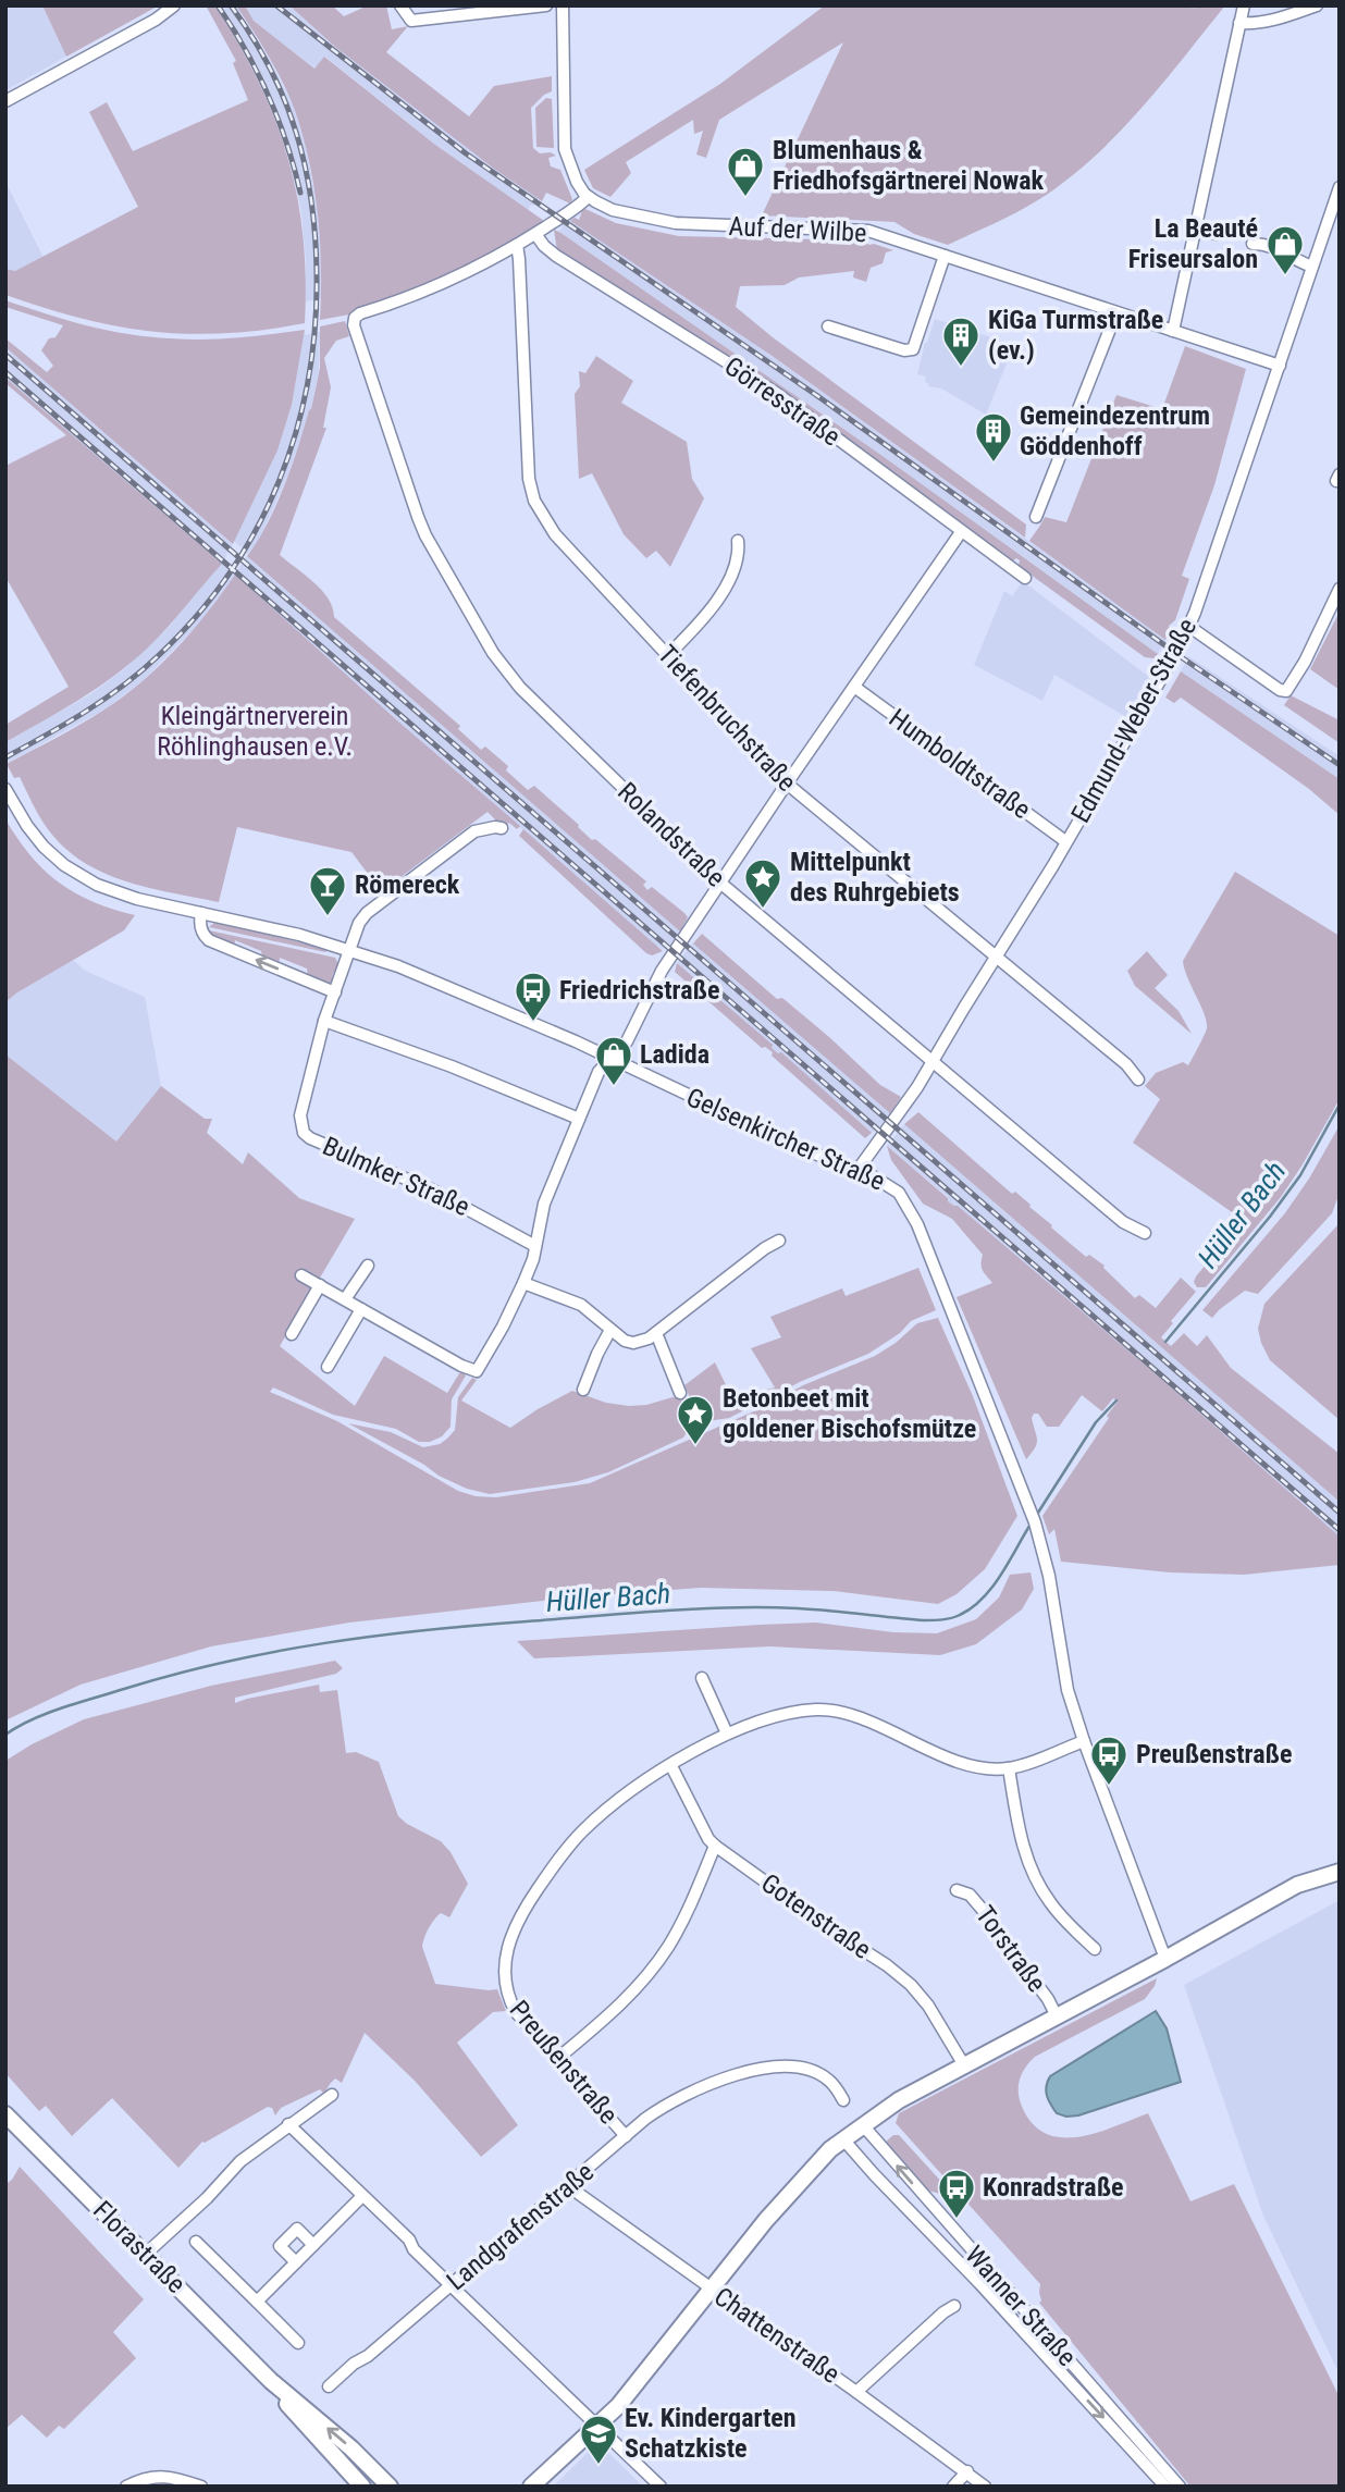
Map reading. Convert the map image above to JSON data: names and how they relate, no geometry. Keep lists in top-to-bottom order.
{
  "streets": {
    "street": [
      "Auf der Wilbe",
      "Görresstraße",
      "Tiefenbruchstraße",
      "Edmund-Weber-Straße",
      "Humboldtstraße",
      "Rolandstraße",
      "Gelsenkircher Straße",
      "Bulmker Straße",
      "Gotenstraße",
      "Torstraße",
      "Preußenstraße",
      "Landgrafenstraße",
      "Florastraße",
      "Wanner Straße",
      "Chattenstraße"
    ]
  },
  "crossings": [
    ["Auf der Wilbe", "Edmund-Weber-Straße"],
    ["Tiefenbruchstraße", "Edmund-Weber-Straße"],
    ["Tiefenbruchstraße", "Rolandstraße"],
    ["Edmund-Weber-Straße", "Humboldtstraße"],
    ["Edmund-Weber-Straße", "Rolandstraße"],
    ["Edmund-Weber-Straße", "Gelsenkircher Straße"],
    ["Gelsenkircher Straße", "Bulmker Straße"],
    ["Gelsenkircher Straße", "Preußenstraße"],
    ["Gotenstraße", "Preußenstraße"],
    ["Preußenstraße", "Landgrafenstraße"],
    ["Landgrafenstraße", "Chattenstraße"]
  ],
  "water": ["Hüller Bach"],
  "parks": ["Kleingärtnerverein Röhlinghausen e.V."],
  "places": {
    "shop": ["Blumenhaus & Friedhofsgärtnerei Nowak", "La Beauté Friseursalon", "Ladida"],
    "building": ["KiGa Turmstraße (ev.)", "Gemeindezentrum Göddenhoff"],
    "place": ["Mittelpunkt des Ruhrgebiets", "Betonbeet mit goldener Bischofsmütze"],
    "bar": ["Römereck"],
    "bus stop": ["Friedrichstraße", "Preußenstraße", "Konradstraße"],
    "school or university": ["Ev. Kindergarten Schatzkiste"]
  }
}
